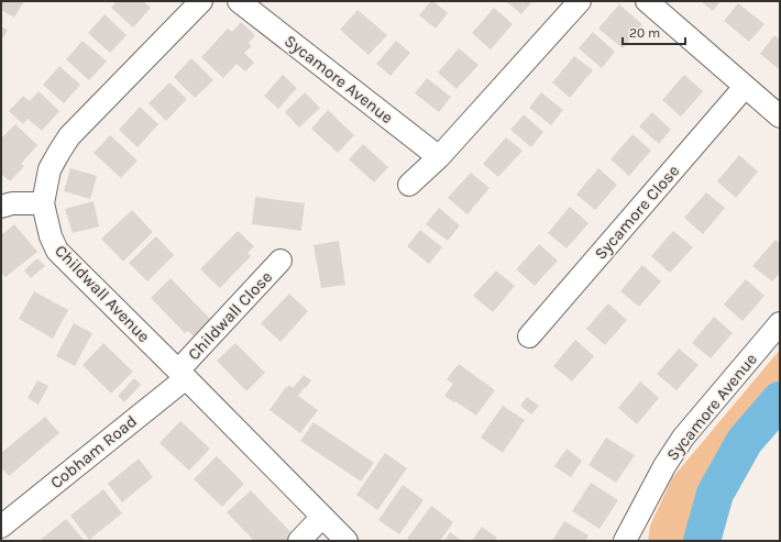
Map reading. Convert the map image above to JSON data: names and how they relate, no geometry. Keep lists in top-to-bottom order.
{
  "streets": {
    "street": [
      "Sycamore Avenue",
      "Sycamore Close",
      "Childwall Avenue",
      "Childwall Close",
      "Cobham Road"
    ]
  },
  "crossings": [
    ["Childwall Avenue", "Childwall Close"],
    ["Childwall Avenue", "Cobham Road"],
    ["Childwall Close", "Cobham Road"]
  ],
  "scale_bar": "20 m"
}
